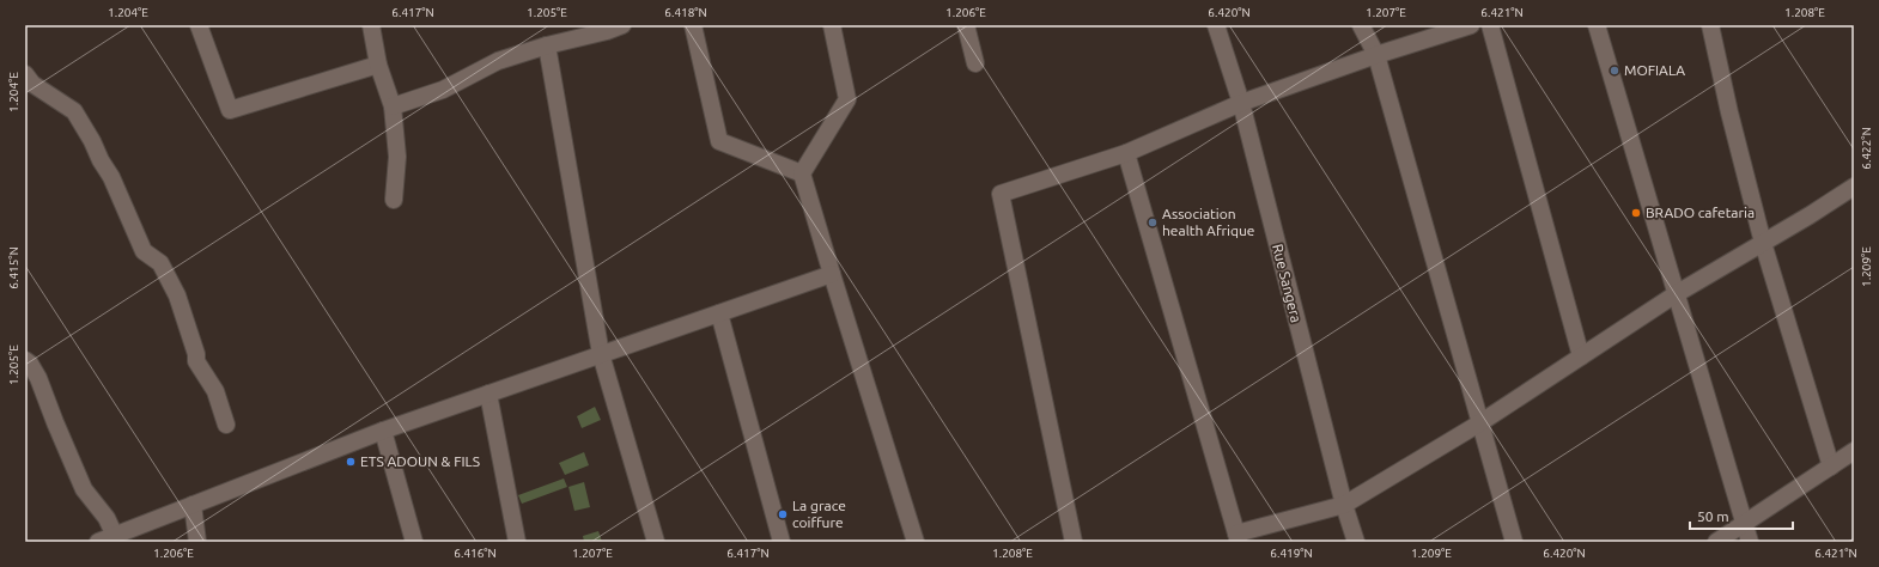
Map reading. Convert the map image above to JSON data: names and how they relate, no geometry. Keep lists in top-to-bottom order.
{
  "streets": {
    "street": ["Rue Sangera"]
  },
  "places": [
    "MOFIALA",
    "BRADO cafetaria",
    "Association health Afrique",
    "ETS ADOUN & FILS",
    "La grace coiffure"
  ],
  "scale_bar": "50 m",
  "coordinates": [
    "1.204°E",
    "6.417°N",
    "1.205°E",
    "6.418°N",
    "1.206°E",
    "6.420°N",
    "1.207°E",
    "6.421°N",
    "1.208°E",
    "6.422°N",
    "1.209°E",
    "6.415°N",
    "6.416°N",
    "6.419°N"
  ]
}
